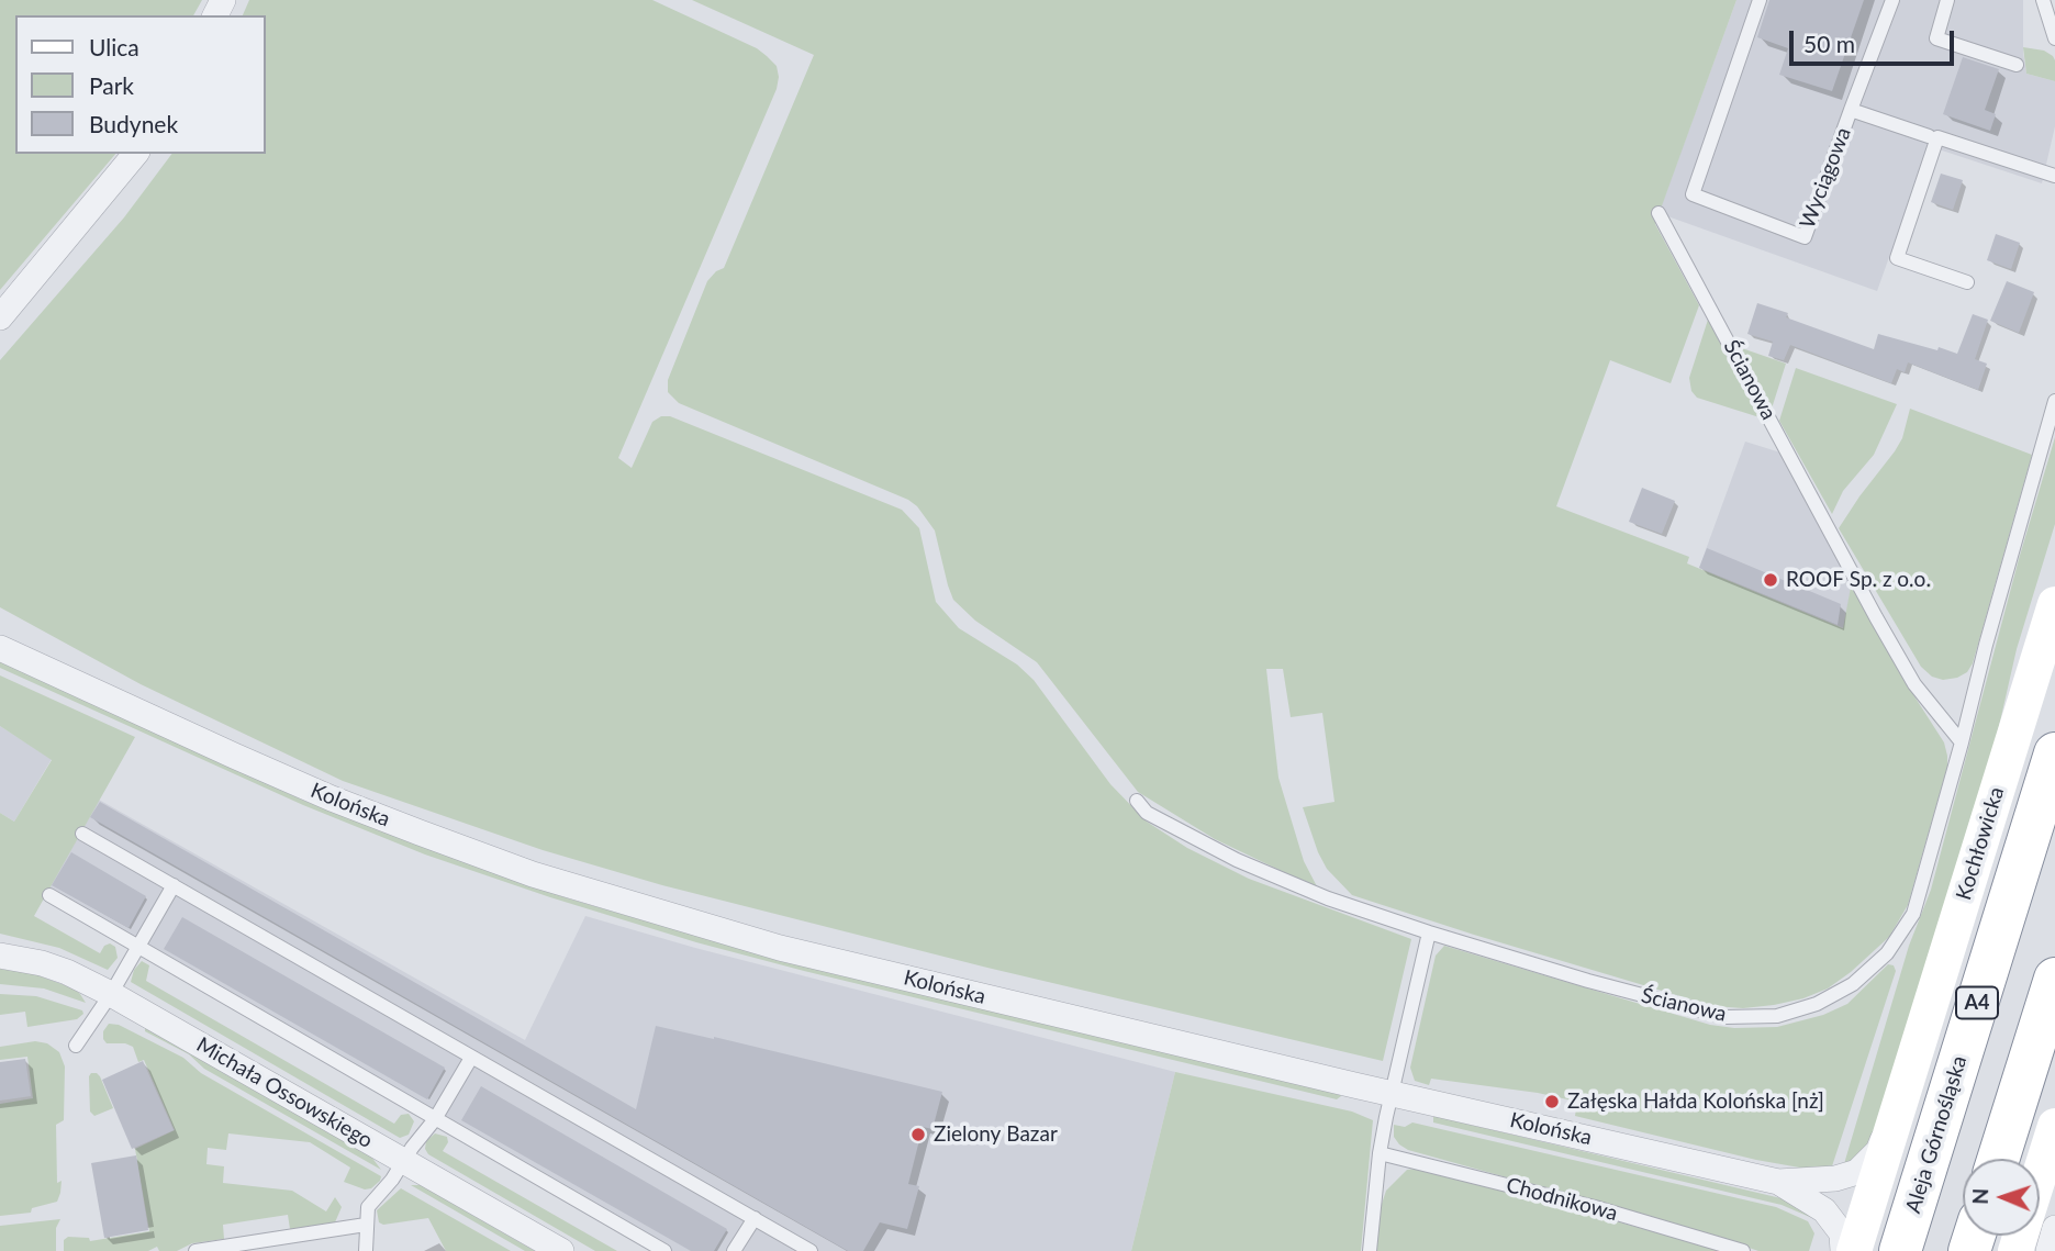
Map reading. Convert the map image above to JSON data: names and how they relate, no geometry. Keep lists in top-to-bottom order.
{
  "streets": {
    "highway": ["A4", "Aleja Górnośląska"],
    "main road": ["Kochłowicka"],
    "street": ["Kolońska", "Michała Ossowskiego"],
    "lane": ["Wyciągowa", "Ścianowa", "Chodnikowa"]
  },
  "places": ["ROOF Sp. z o.o.", "Załęska Hałda Kolońska [nż]", "Zielony Bazar"],
  "legend": ["Ulica", "Park", "Budynek"],
  "scale_bar": "50 m",
  "north": "left"
}
